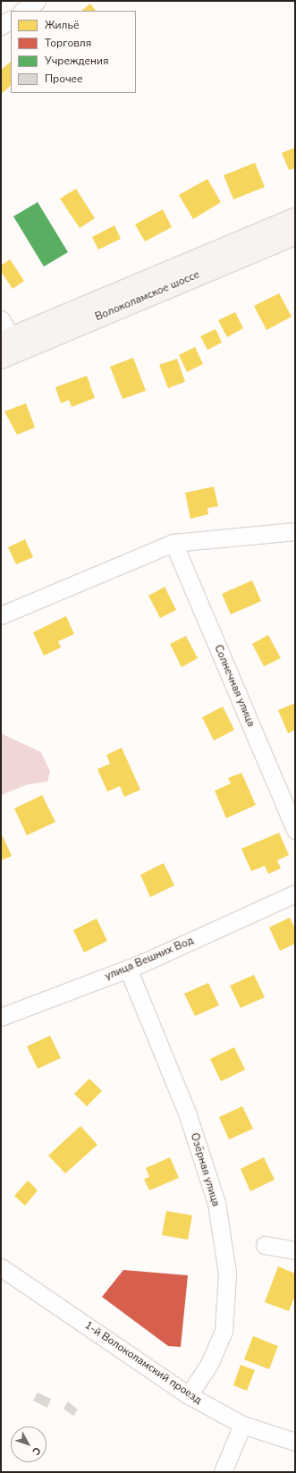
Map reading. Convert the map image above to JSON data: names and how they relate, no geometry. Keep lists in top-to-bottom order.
{
  "streets": {
    "main road": ["Волоколамское шоссе"],
    "street": [
      "Солнечная улица",
      "улица Вешних Вод",
      "Озёрная улица",
      "1-й Волоколамский проезд"
    ]
  },
  "crossings": [
    ["улица Вешних Вод", "Озёрная улица"],
    ["Озёрная улица", "1-й Волоколамский проезд"]
  ],
  "legend": [
    "Жильё",
    "Торговля",
    "Учреждения",
    "Прочее"
  ],
  "north": "bottom right"
}
